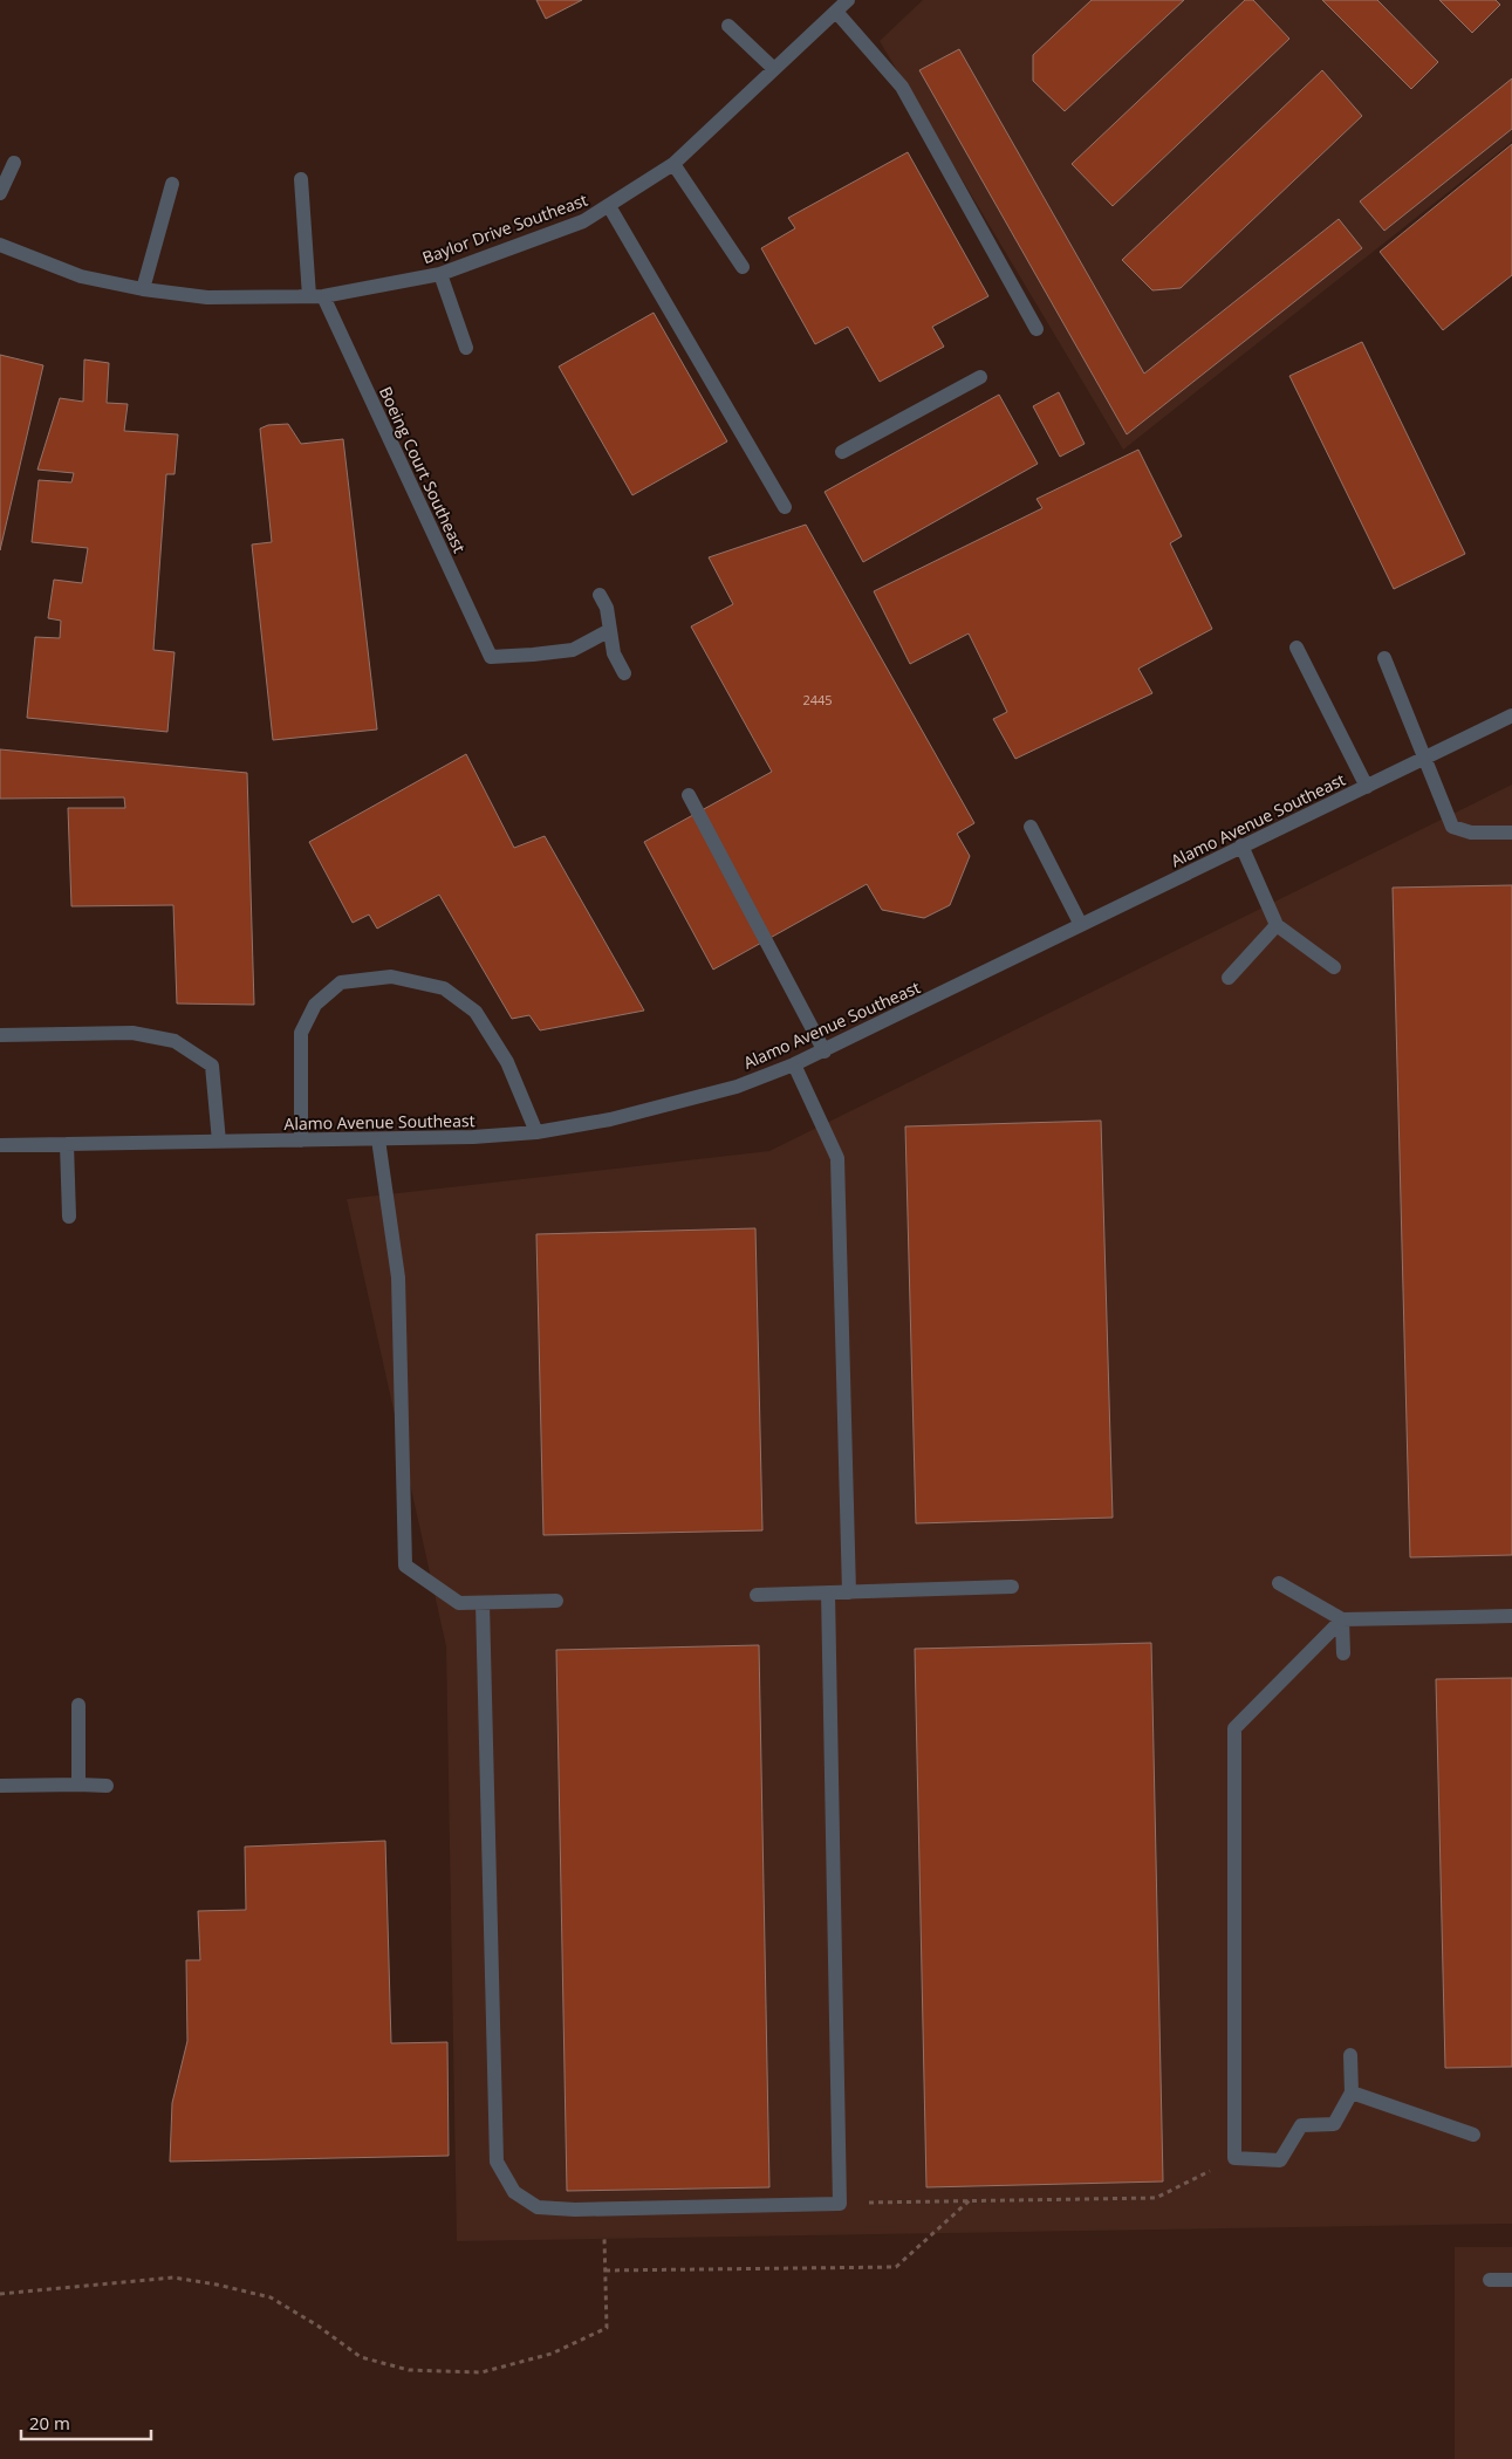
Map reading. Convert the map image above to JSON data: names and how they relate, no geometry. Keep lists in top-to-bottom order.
{
  "streets": {
    "street": ["Baylor Drive Southeast", "Boeing Court Southeast", "Alamo Avenue Southeast"]
  },
  "crossings": [
    ["Baylor Drive Southeast", "Boeing Court Southeast"]
  ],
  "house_numbers": ["2445"],
  "scale_bar": "20 m"
}
